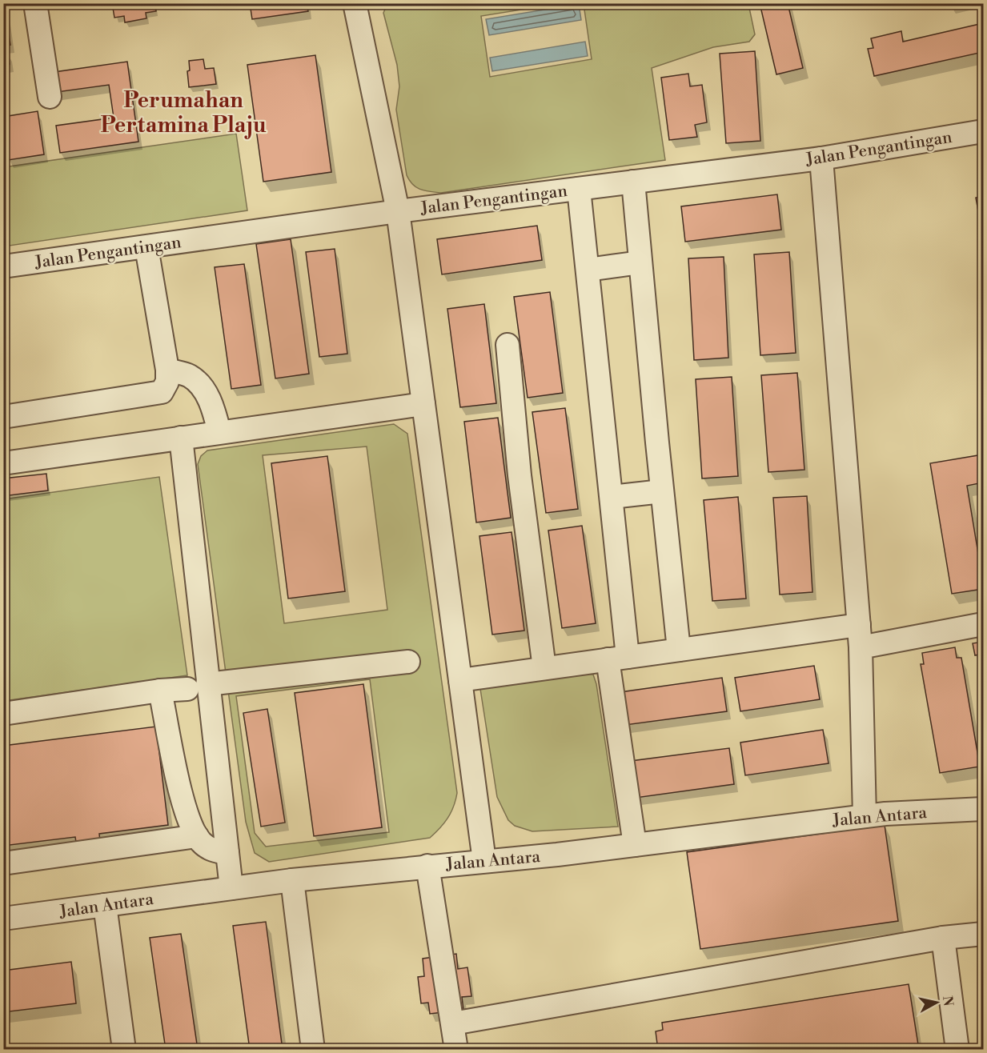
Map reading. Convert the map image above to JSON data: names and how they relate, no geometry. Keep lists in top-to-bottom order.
{
  "streets": {
    "street": ["Jalan Pengantingan", "Jalan Antara"]
  },
  "districts": ["Perumahan Pertamina Plaju"],
  "north": "right"
}
